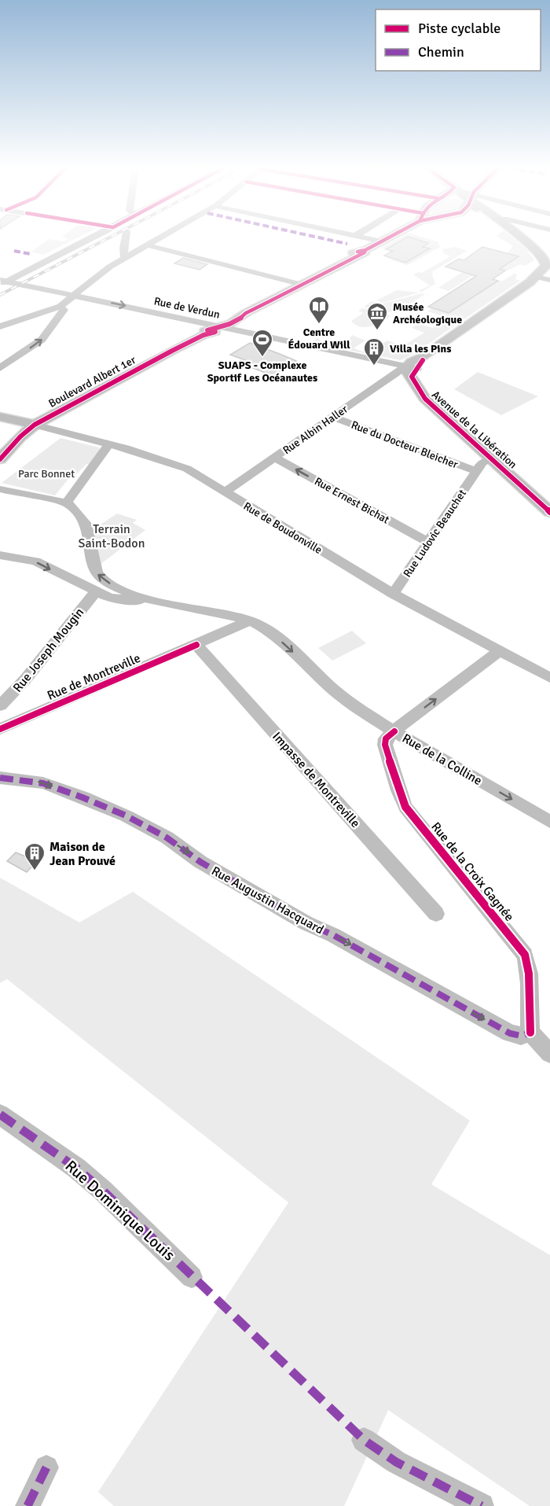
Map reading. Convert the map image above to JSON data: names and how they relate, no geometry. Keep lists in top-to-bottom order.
{
  "streets": {
    "main road": ["Boulevard Albert 1er", "Avenue de la Libération", "Rue de Boudonville"],
    "street": [
      "Rue de Verdun",
      "Rue Albin Haller",
      "Rue du Docteur Bleicher",
      "Rue Ernest Bichat",
      "Rue Ludovic Beauchet",
      "Rue Joseph Mougin",
      "Rue de Montreville",
      "Rue de la Colline",
      "Impasse de Montreville",
      "Rue de la Croix Gagnée",
      "Rue Augustin Hacquard",
      "Rue Dominique Louis"
    ]
  },
  "crossings": [
    ["Rue de Verdun", "Boulevard Albert 1er"],
    ["Rue de Verdun", "Rue Albin Haller"],
    ["Rue de Verdun", "Avenue de la Libération"],
    ["Boulevard Albert 1er", "Rue de Boudonville"],
    ["Rue Albin Haller", "Avenue de la Libération"],
    ["Rue Albin Haller", "Rue du Docteur Bleicher"],
    ["Rue Albin Haller", "Rue Ernest Bichat"],
    ["Rue Albin Haller", "Rue de Boudonville"],
    ["Avenue de la Libération", "Rue Ludovic Beauchet"],
    ["Rue du Docteur Bleicher", "Rue Ludovic Beauchet"],
    ["Rue Ernest Bichat", "Rue Ludovic Beauchet"],
    ["Rue de Boudonville", "Rue Ludovic Beauchet"],
    ["Rue de Montreville", "Rue de la Colline"],
    ["Rue de Montreville", "Impasse de Montreville"],
    ["Rue de la Colline", "Rue de la Croix Gagnée"],
    ["Rue de la Croix Gagnée", "Rue Augustin Hacquard"]
  ],
  "one_way": ["Rue Ernest Bichat", "Rue de la Colline", "Rue Augustin Hacquard"],
  "parks": ["Parc Bonnet", "Terrain Saint-Bodon"],
  "places": {
    "library": ["Centre Édouard Will"],
    "museum": ["Musée Archéologique"],
    "sports": ["SUAPS - Complexe Sportif Les Océanautes"],
    "building": ["Villa les Pins", "Maison de Jean Prouvé"]
  },
  "legend": ["Piste cyclable", "Chemin"]
}
